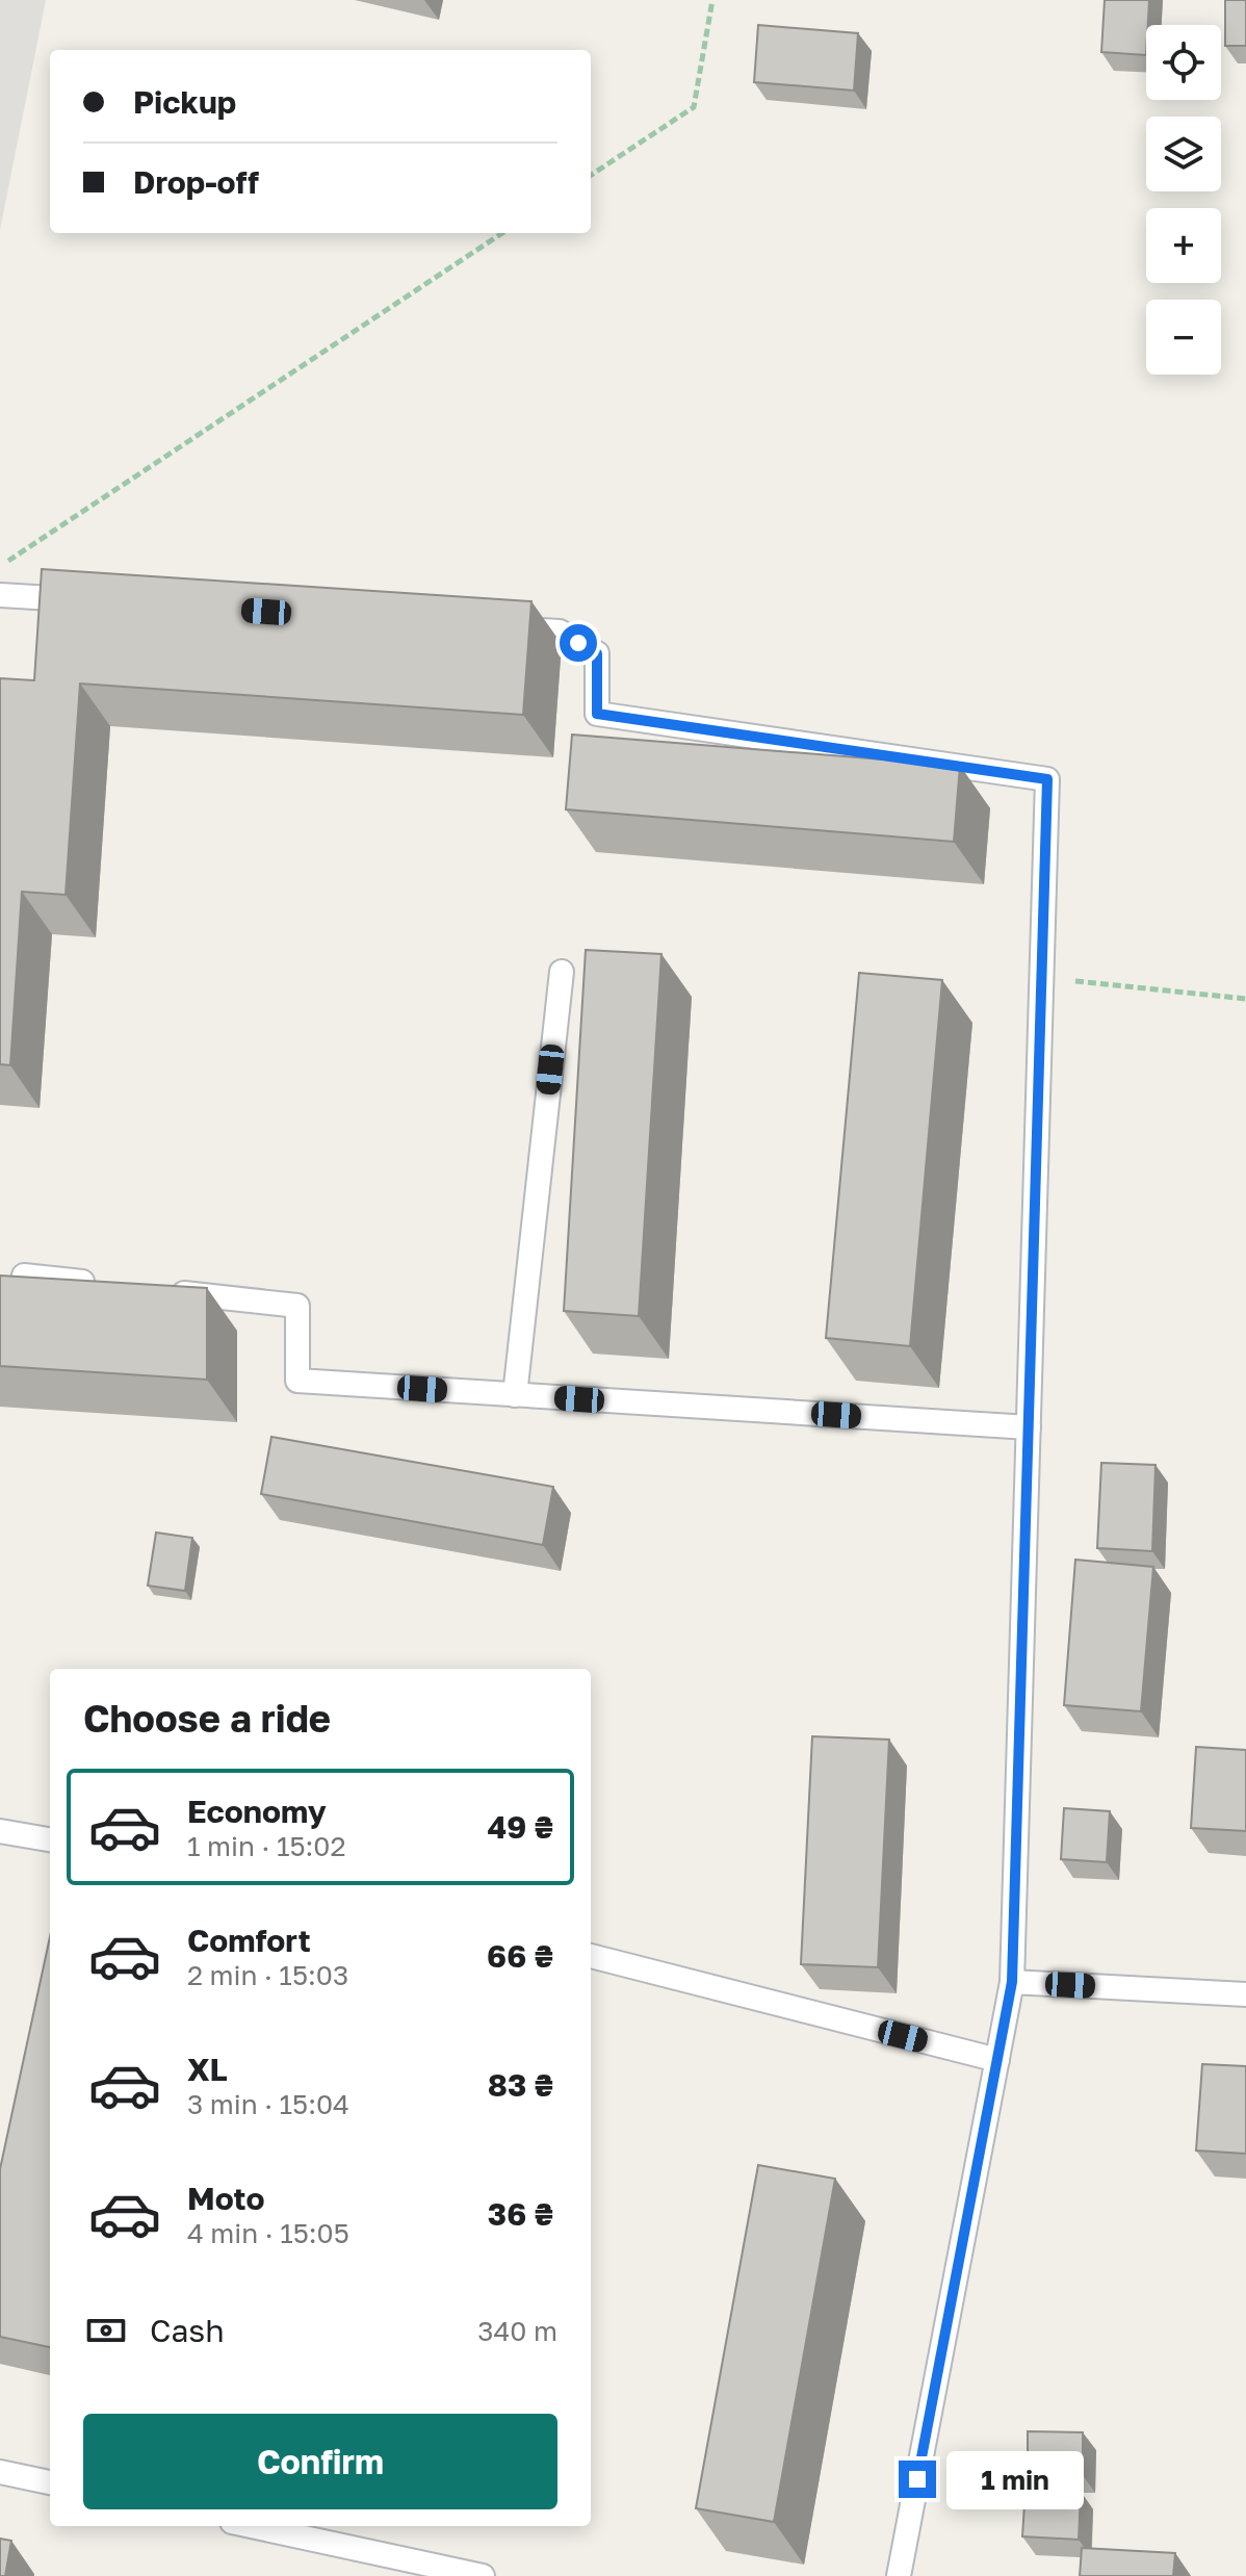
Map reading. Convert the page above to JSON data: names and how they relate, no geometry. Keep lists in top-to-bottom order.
{
  "page": {
    "map_buttons": ["+", "−"],
    "banner": ["Pickup", "Drop-off"],
    "heading": "Choose a ride",
    "list": [
      {
        "name": "Economy",
        "note": "1 min · 15:02",
        "value": "49 ₴"
      },
      {
        "name": "Comfort",
        "note": "2 min · 15:03",
        "value": "66 ₴"
      },
      {
        "name": "XL",
        "note": "3 min · 15:04",
        "value": "83 ₴"
      },
      {
        "name": "Moto",
        "note": "4 min · 15:05",
        "value": "36 ₴"
      }
    ],
    "pay": ["Cash", "340 m"],
    "buttons": "Confirm",
    "bubble": "1 min"
  }
}
